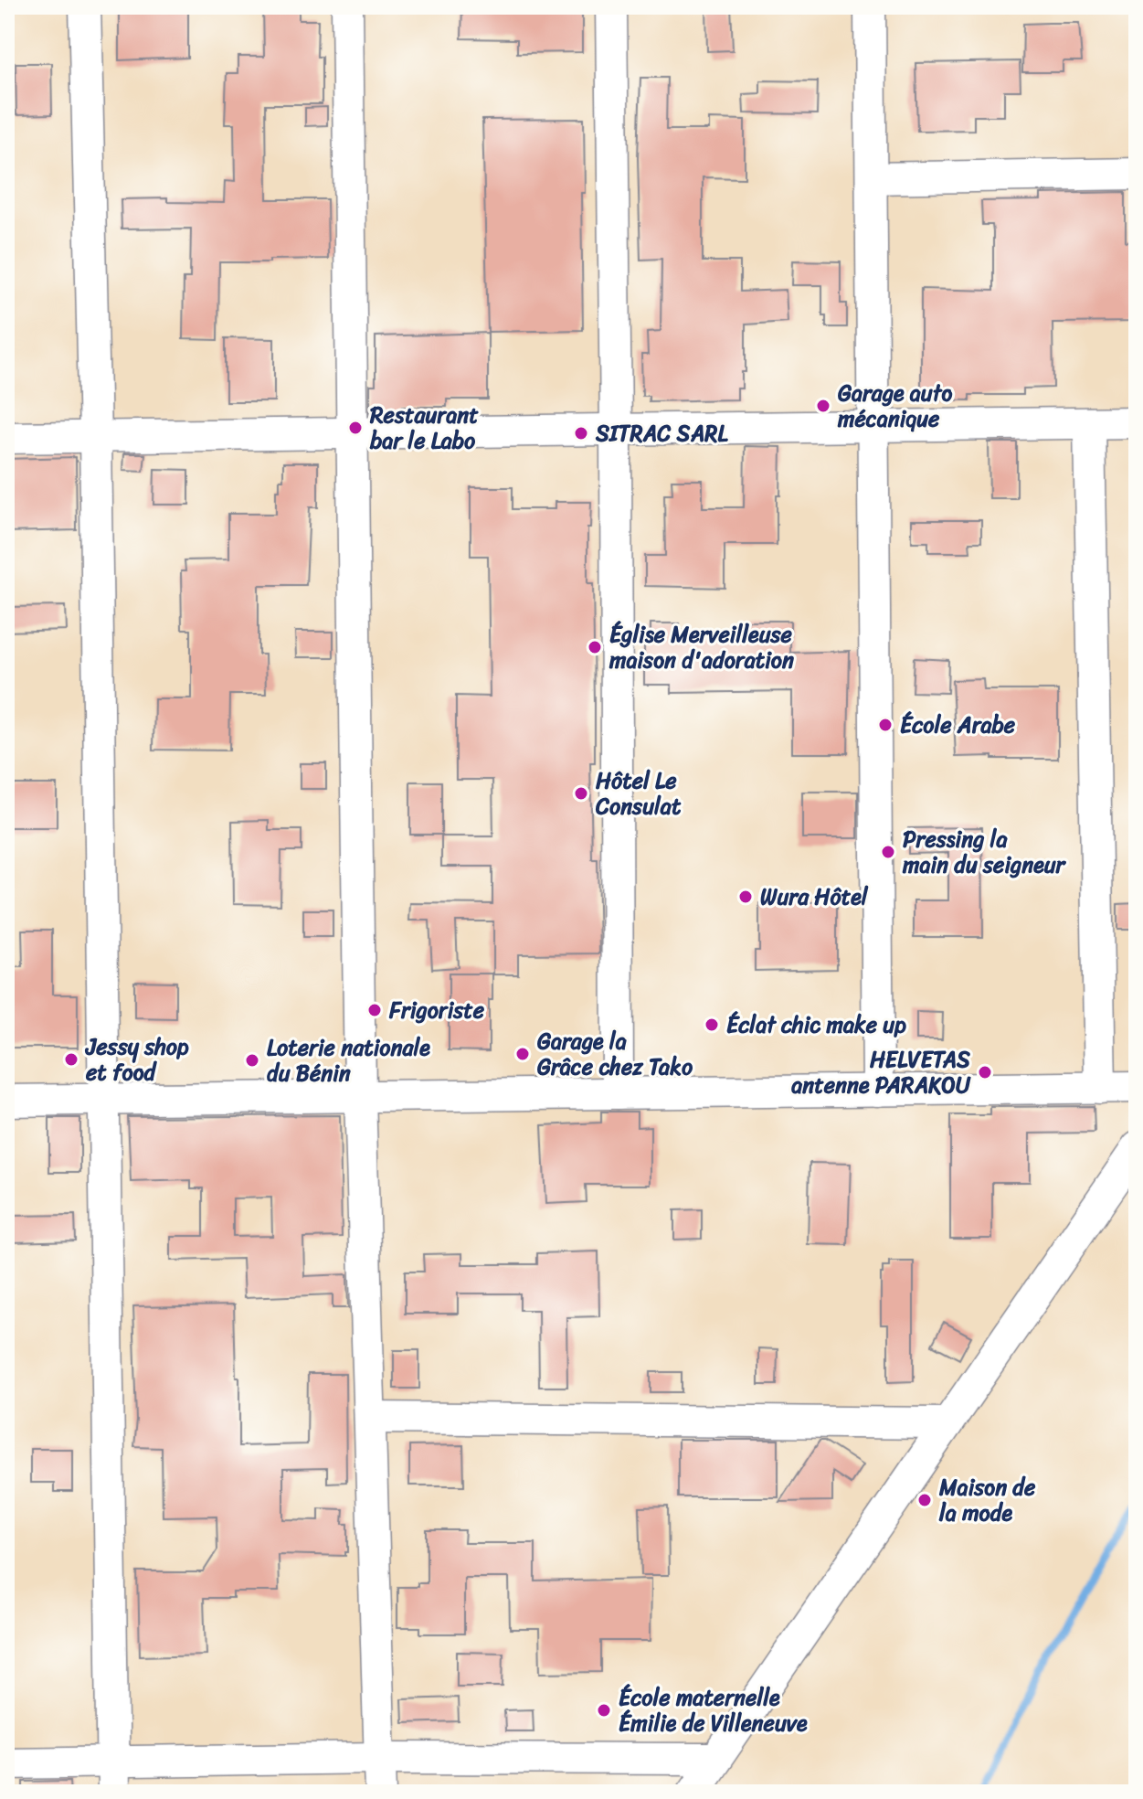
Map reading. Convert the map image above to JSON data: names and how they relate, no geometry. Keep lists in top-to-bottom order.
{
  "places": [
    "Garage auto mécanique",
    "Restaurant bar le Labo",
    "SITRAC SARL",
    "Église Merveilleuse maison d'adoration",
    "École Arabe",
    "Hôtel Le Consulat",
    "Pressing la main du seigneur",
    "Wura Hôtel",
    "Frigoriste",
    "Éclat chic make up",
    "Garage la Grâce chez Tako",
    "Jessy shop et food",
    "Loterie nationale du Bénin",
    "HELVETAS antenne PARAKOU",
    "Maison de la mode",
    "École maternelle Émilie de Villeneuve"
  ]
}
